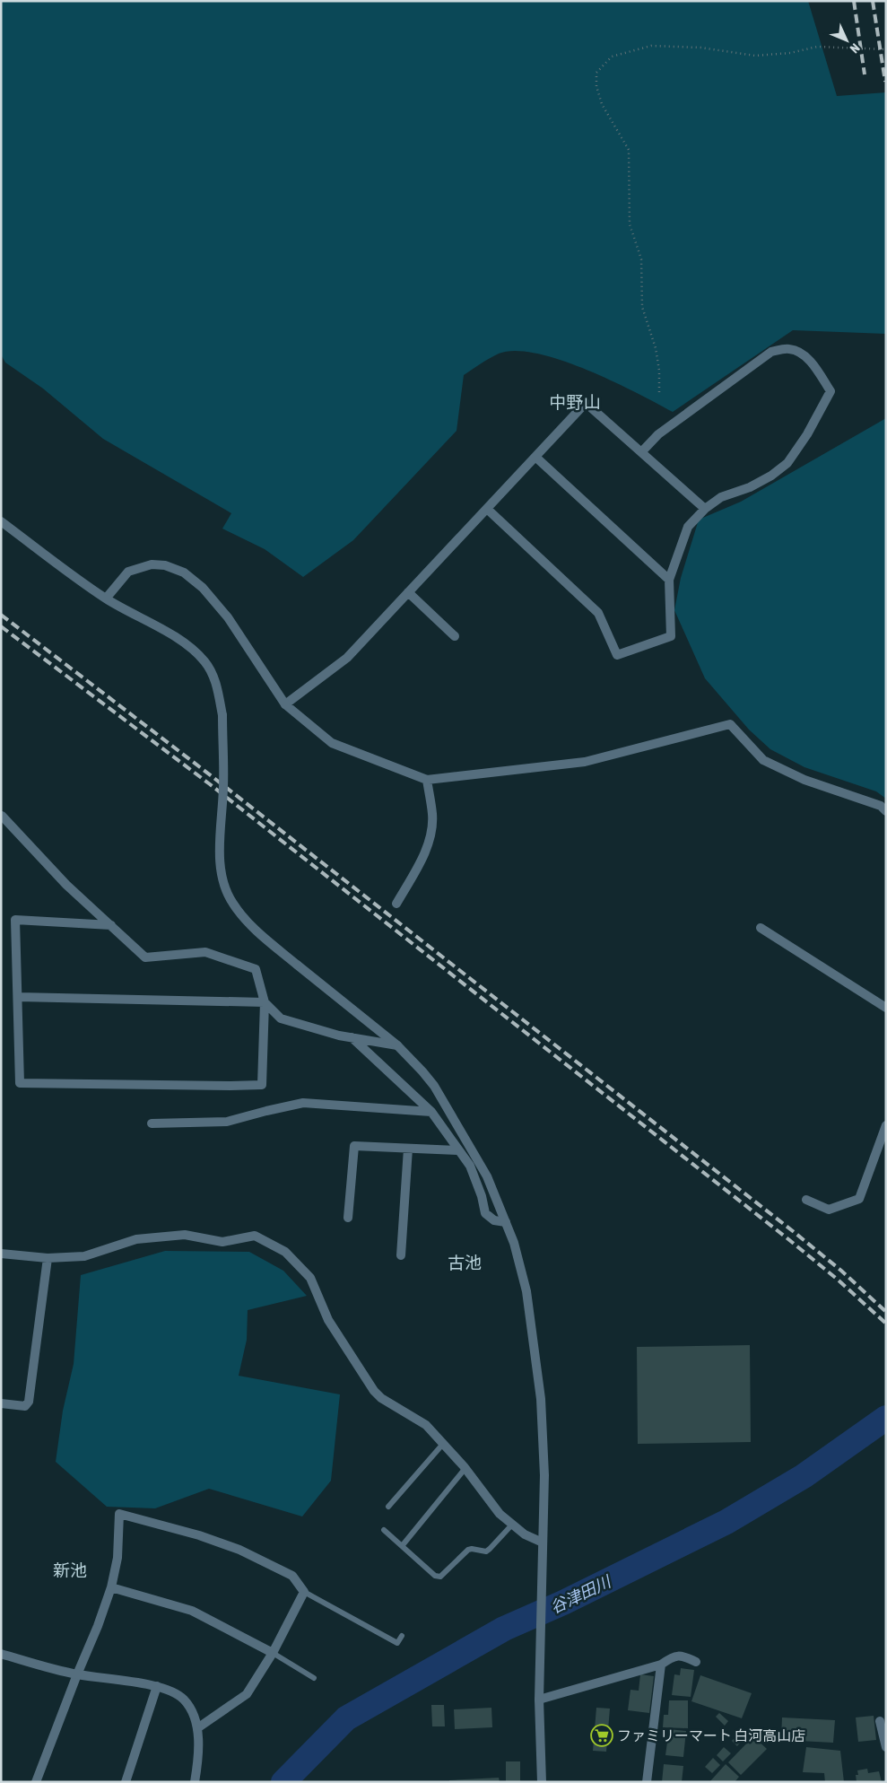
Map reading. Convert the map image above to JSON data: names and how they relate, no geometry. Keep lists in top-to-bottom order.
{
  "districts": ["中野山", "古池", "新池"],
  "water": ["谷津田川"],
  "places": {
    "supermarket": ["ファミリーマート 白河高山店"]
  },
  "north": "bottom right"
}
